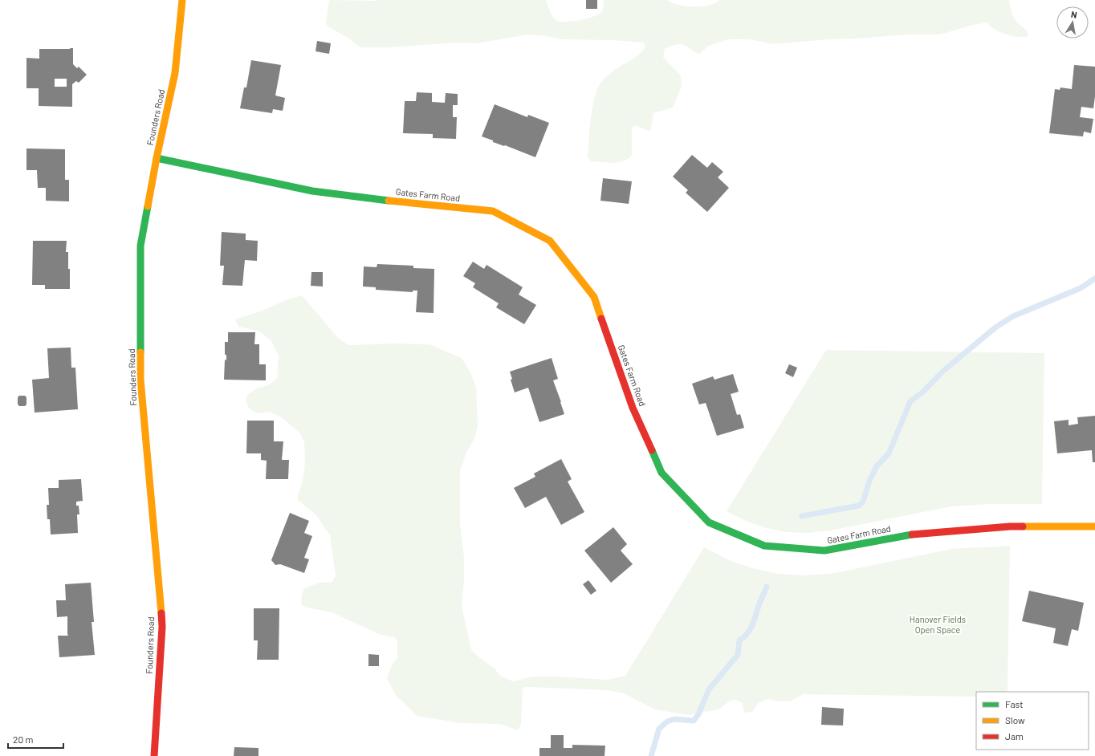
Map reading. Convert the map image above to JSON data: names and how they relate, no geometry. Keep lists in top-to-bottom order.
{
  "streets": {
    "street": ["Founders Road", "Gates Farm Road"]
  },
  "crossings": [
    ["Founders Road", "Gates Farm Road"]
  ],
  "parks": ["Hanover Fields Open Space"],
  "legend": ["Fast", "Slow", "Jam"],
  "scale_bar": "20 m",
  "north": "top"
}
